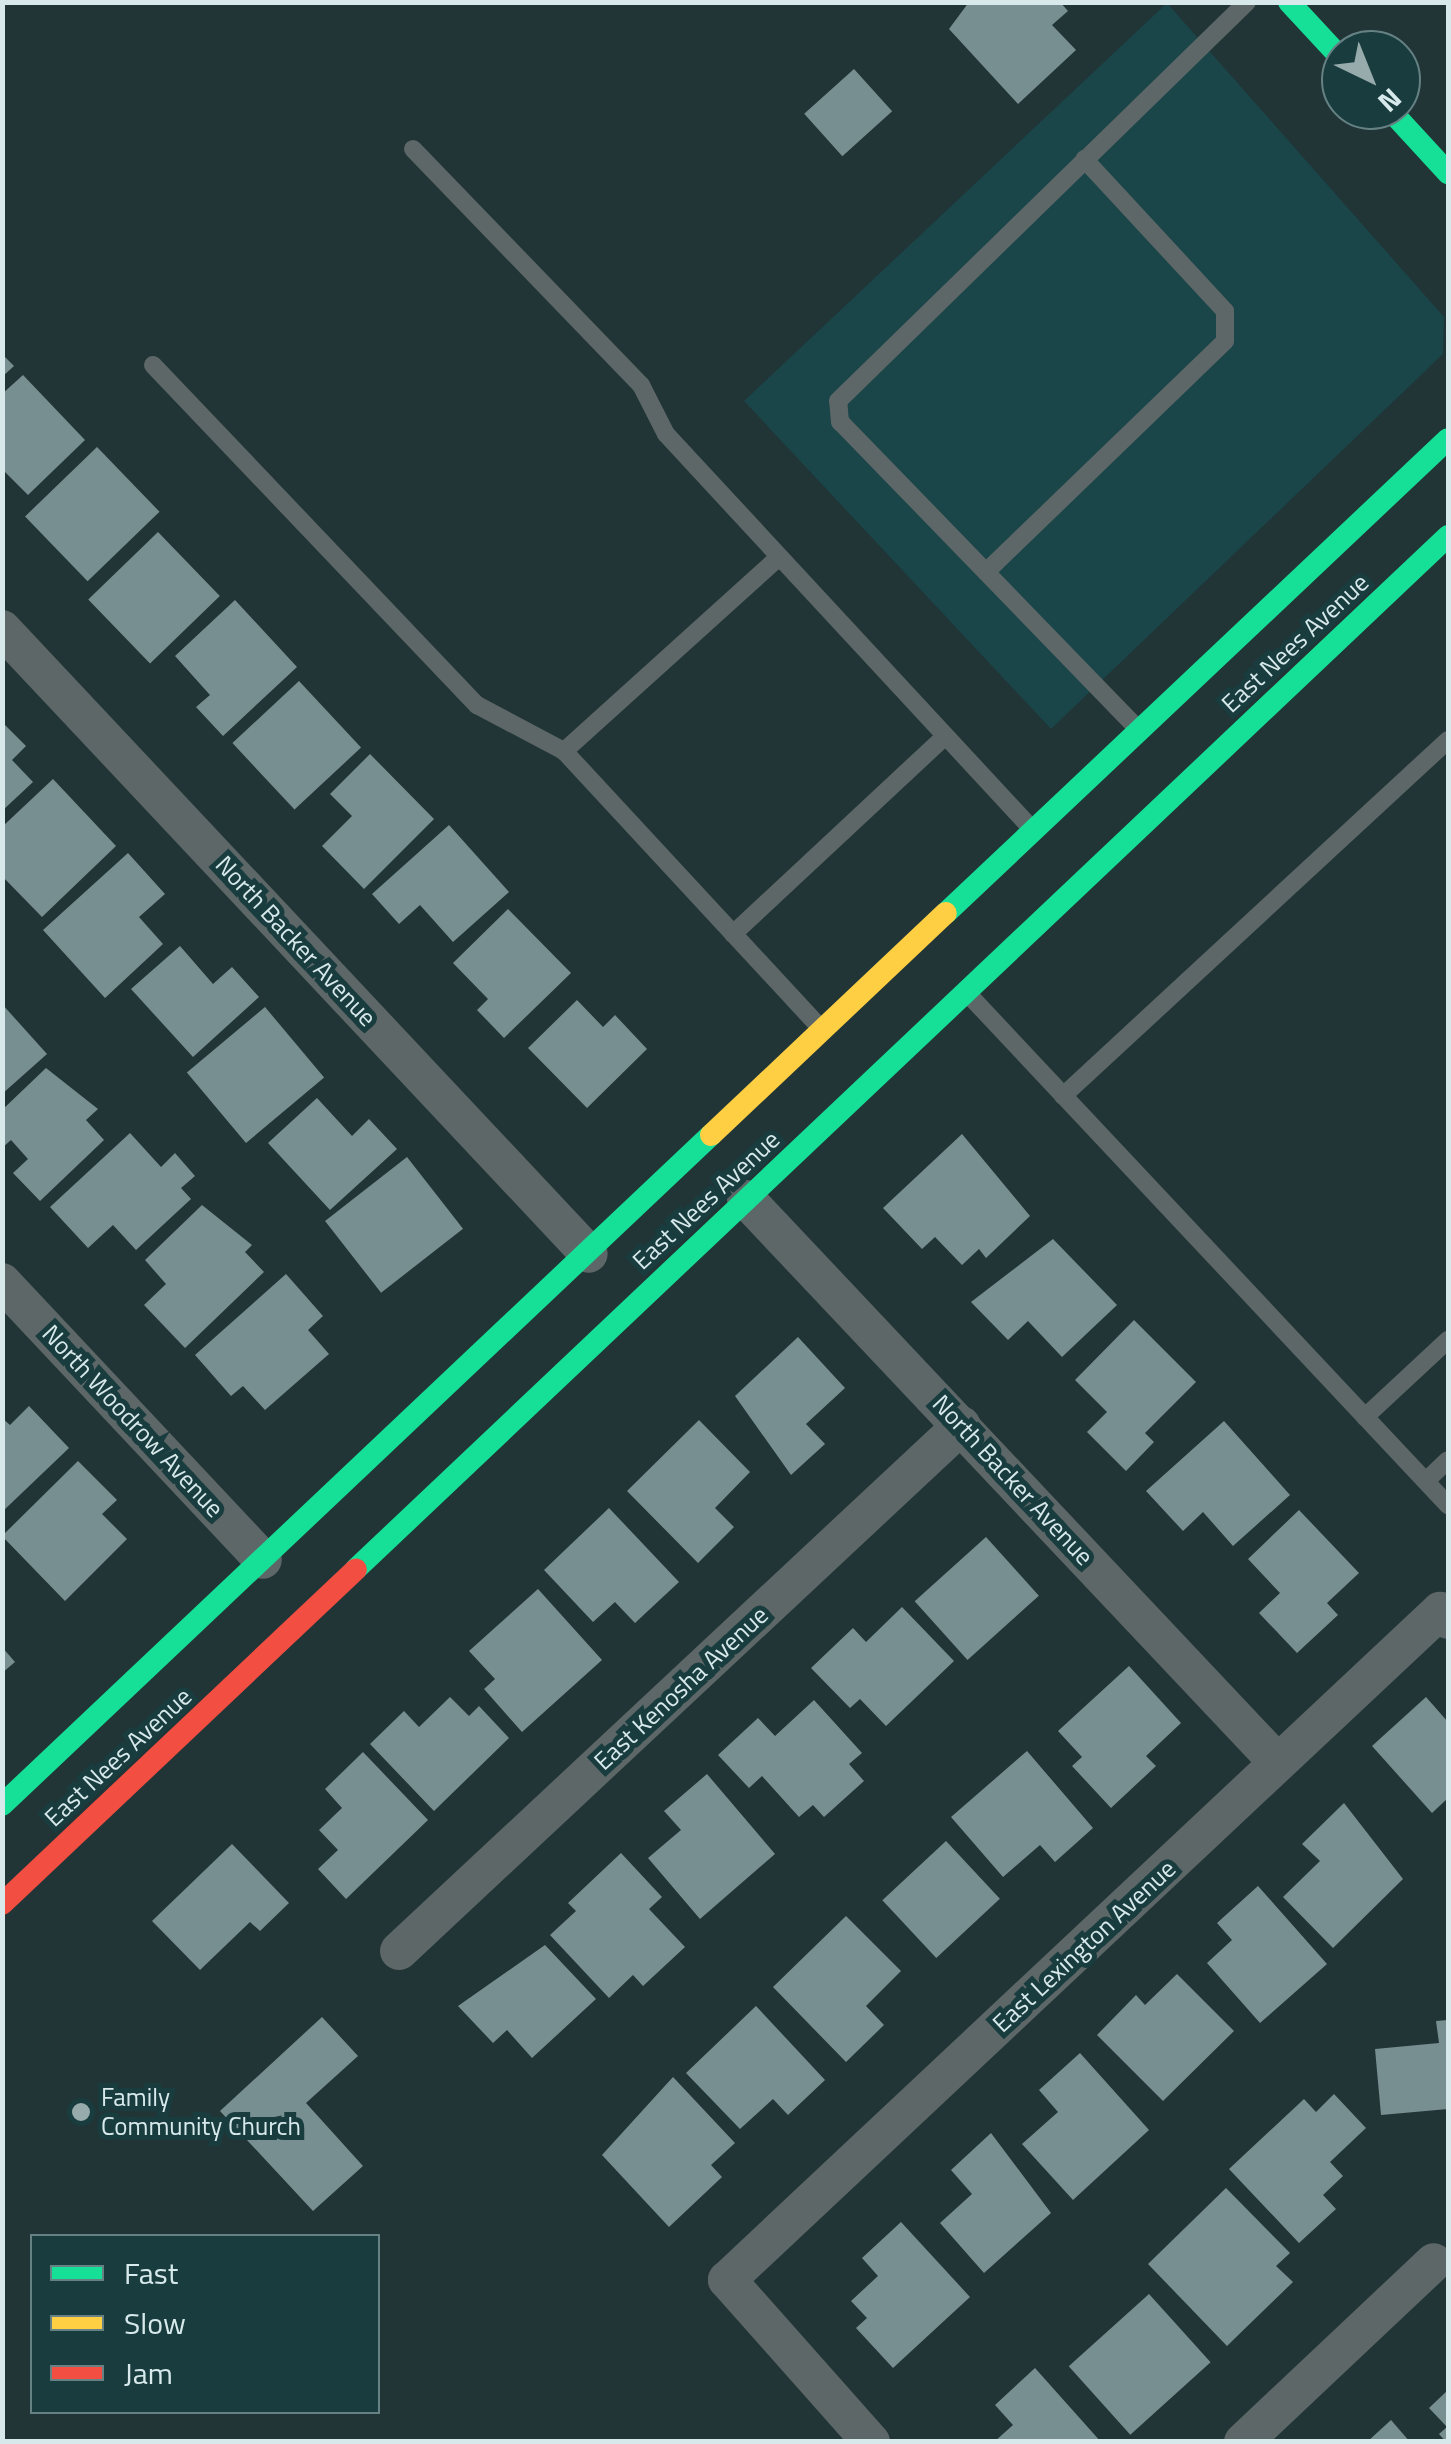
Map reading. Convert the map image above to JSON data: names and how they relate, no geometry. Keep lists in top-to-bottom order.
{
  "streets": {
    "main road": ["East Nees Avenue"],
    "street": [
      "North Backer Avenue",
      "North Woodrow Avenue",
      "East Kenosha Avenue",
      "East Lexington Avenue"
    ]
  },
  "crossings": [
    ["East Nees Avenue", "North Backer Avenue"],
    ["East Nees Avenue", "North Woodrow Avenue"],
    ["North Backer Avenue", "East Kenosha Avenue"],
    ["North Backer Avenue", "East Lexington Avenue"]
  ],
  "places": ["Family Community Church"],
  "legend": ["Fast", "Slow", "Jam"],
  "north": "bottom right"
}
